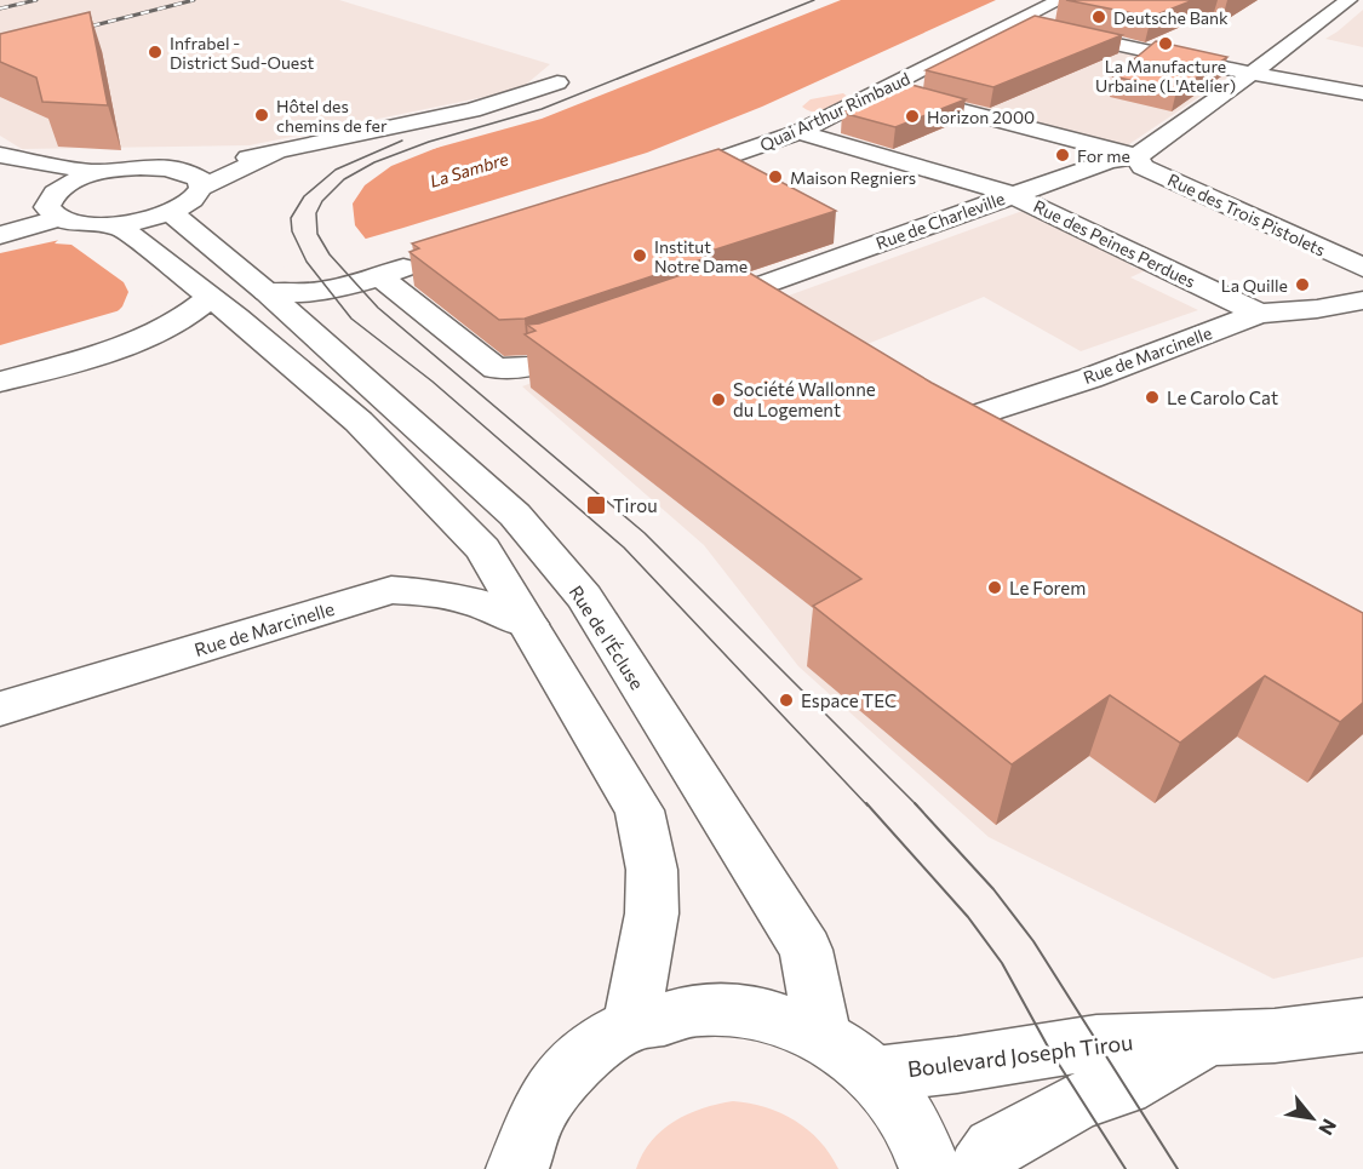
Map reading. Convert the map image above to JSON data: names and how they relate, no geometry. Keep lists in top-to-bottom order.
{
  "streets": {
    "street": [
      "Quai Arthur Rimbaud",
      "Rue des Trois Pistolets",
      "Rue de Charleville",
      "Rue des Peines Perdues",
      "Rue de Marcinelle",
      "Rue de l'Écluse",
      "Boulevard Joseph Tirou"
    ]
  },
  "crossings": [
    ["Quai Arthur Rimbaud", "Rue des Peines Perdues"],
    ["Rue des Trois Pistolets", "Rue de Charleville"],
    ["Rue de Charleville", "Rue des Peines Perdues"],
    ["Rue des Peines Perdues", "Rue de Marcinelle"]
  ],
  "water": ["La Sambre"],
  "places": {
    "other": [
      "Deutsche Bank",
      "La Manufacture Urbaine (L'Atelier)",
      "Infrabel - District Sud-Ouest",
      "Hôtel des chemins de fer",
      "Horizon 2000",
      "For me",
      "Maison Regniers",
      "Institut Notre Dame",
      "La Quille",
      "Le Carolo Cat",
      "Société Wallonne du Logement",
      "Le Forem",
      "Espace TEC"
    ],
    "transit": ["Tirou"]
  },
  "north": "bottom right"
}
